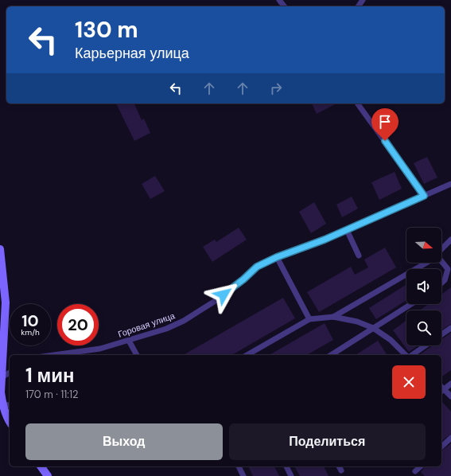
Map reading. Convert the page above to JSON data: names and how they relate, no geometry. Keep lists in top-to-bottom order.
{
  "streets": {
    "lane": ["Горовая улица"]
  },
  "north": "right",
  "page": {
    "turn": ["130 m", "Карьерная улица"],
    "speed": "10 km/h",
    "limit": "20",
    "heading": ["1 мин", "170 m · 11:12"],
    "buttons": ["Выход", "Поделиться"]
  }
}
